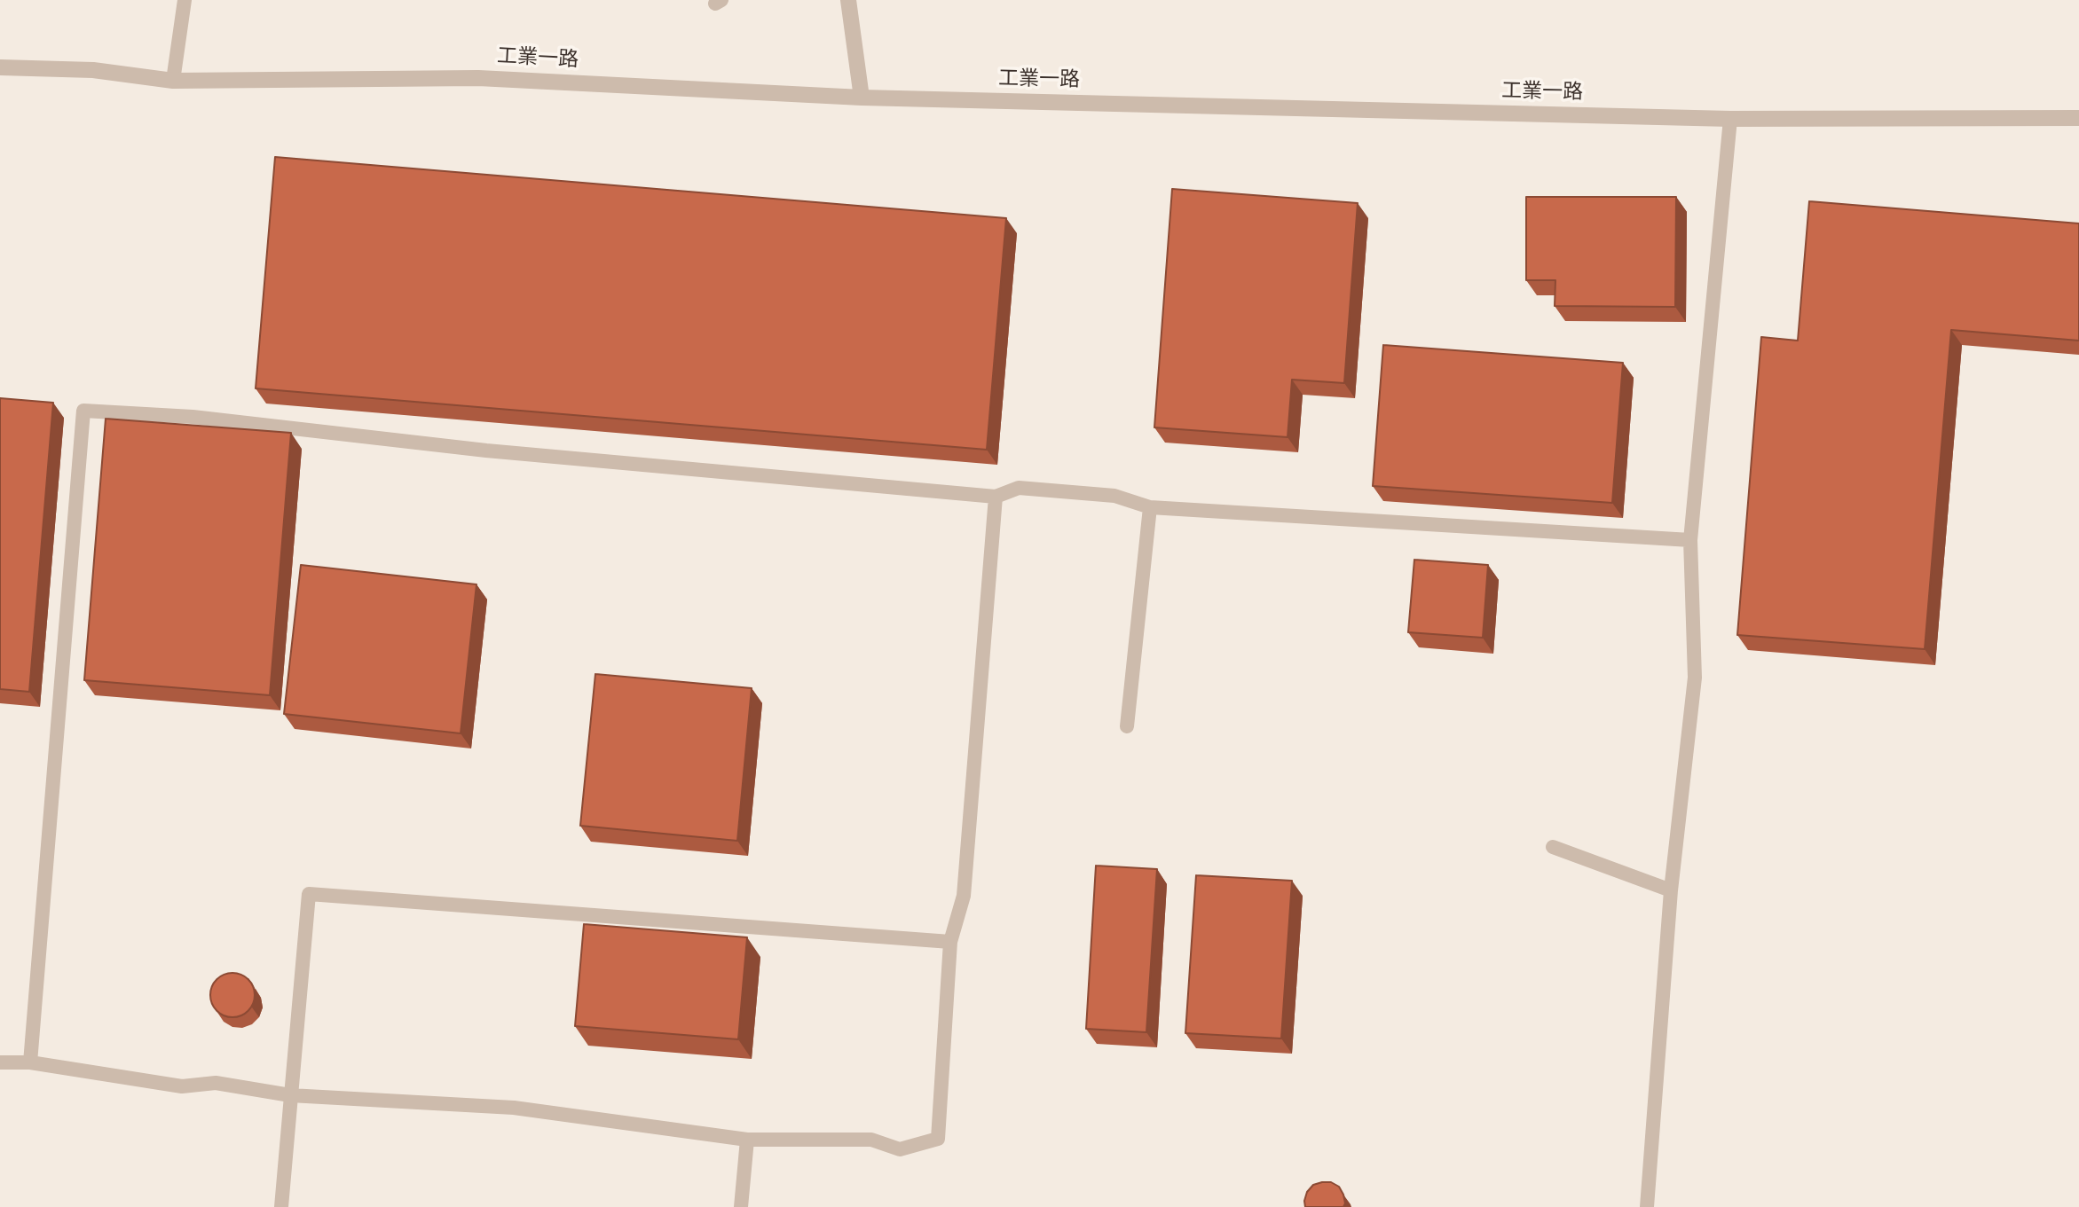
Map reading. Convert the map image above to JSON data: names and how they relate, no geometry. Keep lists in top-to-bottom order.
{
  "streets": {
    "street": ["工業一路"]
  }
}
